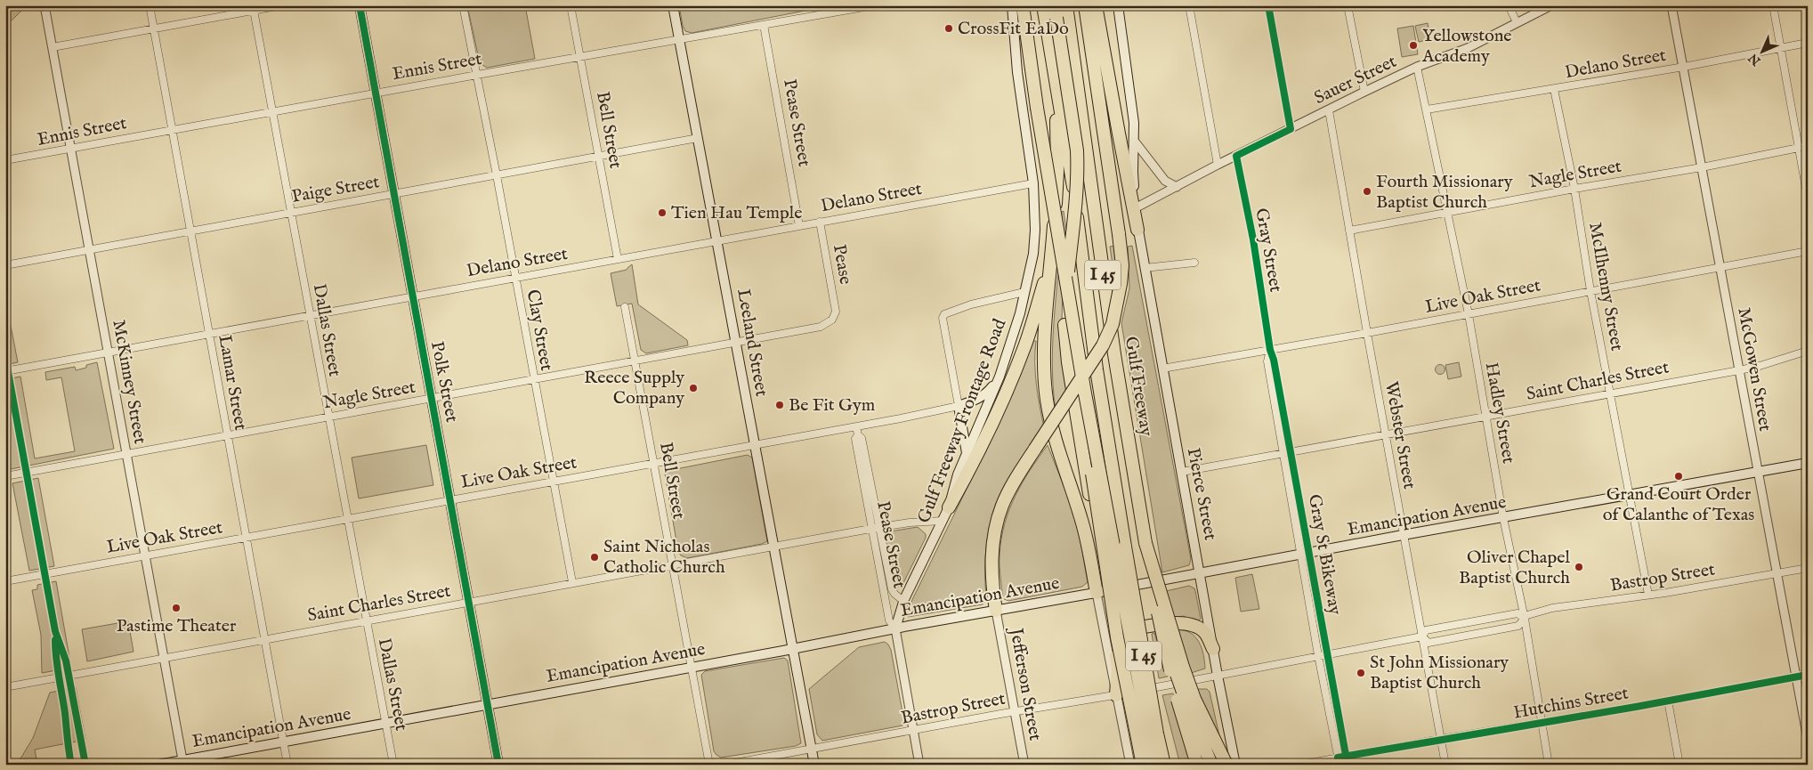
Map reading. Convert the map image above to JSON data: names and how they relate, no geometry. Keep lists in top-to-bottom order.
{
  "streets": {
    "highway": ["I 45", "Gulf Freeway"],
    "main road": [
      "Leeland Street",
      "Polk Street",
      "Gulf Freeway Frontage Road",
      "Pierce Street",
      "Emancipation Avenue"
    ],
    "street": [
      "Delano Street",
      "Ennis Street",
      "Sauer Street",
      "Pease Street",
      "Bell Street",
      "Nagle Street",
      "Paige Street",
      "Gray Street",
      "Pease",
      "McIlhenny Street",
      "Live Oak Street",
      "Dallas Street",
      "Clay Street",
      "McGowen Street",
      "Saint Charles Street",
      "McKinney Street",
      "Lamar Street",
      "Hadley Street",
      "Webster Street",
      "Bastrop Street",
      "Jefferson Street",
      "Hutchins Street"
    ],
    "cycle path": ["Gray St Bikeway"]
  },
  "crossings": [
    ["Delano Street", "Pease Street"],
    ["Delano Street", "Bell Street"],
    ["Delano Street", "Pease"],
    ["Delano Street", "McIlhenny Street"],
    ["Delano Street", "Dallas Street"],
    ["Delano Street", "Clay Street"],
    ["Delano Street", "Leeland Street"],
    ["Delano Street", "McGowen Street"],
    ["Delano Street", "McKinney Street"],
    ["Delano Street", "Polk Street"],
    ["Delano Street", "Lamar Street"],
    ["Delano Street", "Hadley Street"],
    ["Delano Street", "Gulf Freeway Frontage Road"],
    ["Ennis Street", "Pease Street"],
    ["Ennis Street", "Bell Street"],
    ["Ennis Street", "Dallas Street"],
    ["Ennis Street", "Clay Street"],
    ["Ennis Street", "Leeland Street"],
    ["Ennis Street", "McKinney Street"],
    ["Ennis Street", "Polk Street"],
    ["Ennis Street", "Lamar Street"],
    ["Sauer Street", "Gray Street"],
    ["Sauer Street", "Hadley Street"],
    ["Sauer Street", "Webster Street"],
    ["Pease Street", "Live Oak Street"],
    ["Pease Street", "Saint Charles Street"],
    ["Pease Street", "Gulf Freeway Frontage Road"],
    ["Pease Street", "Emancipation Avenue"],
    ["Pease Street", "Bastrop Street"],
    ["Bell Street", "Nagle Street"],
    ["Bell Street", "Paige Street"],
    ["Bell Street", "Live Oak Street"],
    ["Bell Street", "Saint Charles Street"],
    ["Bell Street", "Emancipation Avenue"],
    ["Nagle Street", "Pease"],
    ["Nagle Street", "McIlhenny Street"],
    ["Nagle Street", "Dallas Street"],
    ["Nagle Street", "Clay Street"],
    ["Nagle Street", "Leeland Street"],
    ["Nagle Street", "McGowen Street"],
    ["Nagle Street", "McKinney Street"],
    ["Nagle Street", "Polk Street"],
    ["Nagle Street", "Lamar Street"],
    ["Nagle Street", "Hadley Street"],
    ["Nagle Street", "Webster Street"],
    ["Paige Street", "Dallas Street"],
    ["Paige Street", "Clay Street"],
    ["Paige Street", "Leeland Street"],
    ["Paige Street", "McKinney Street"],
    ["Paige Street", "Polk Street"],
    ["Paige Street", "Lamar Street"],
    ["Gray Street", "Live Oak Street"],
    ["Gray Street", "Saint Charles Street"],
    ["Gray Street", "Emancipation Avenue"],
    ["Gray Street", "Bastrop Street"],
    ["Gray Street", "Hutchins Street"],
    ["I 45", "Emancipation Avenue"],
    ["McIlhenny Street", "Live Oak Street"],
    ["McIlhenny Street", "Saint Charles Street"],
    ["McIlhenny Street", "Emancipation Avenue"],
    ["McIlhenny Street", "Bastrop Street"],
    ["Live Oak Street", "Dallas Street"],
    ["Live Oak Street", "Clay Street"],
    ["Live Oak Street", "Leeland Street"],
    ["Live Oak Street", "McGowen Street"],
    ["Live Oak Street", "McKinney Street"],
    ["Live Oak Street", "Polk Street"],
    ["Live Oak Street", "Lamar Street"],
    ["Live Oak Street", "Hadley Street"],
    ["Live Oak Street", "Webster Street"],
    ["Live Oak Street", "Pierce Street"],
    ["Dallas Street", "Saint Charles Street"],
    ["Dallas Street", "Emancipation Avenue"],
    ["Clay Street", "Saint Charles Street"],
    ["Leeland Street", "Saint Charles Street"],
    ["Leeland Street", "Emancipation Avenue"],
    ["Leeland Street", "Bastrop Street"],
    ["McGowen Street", "Saint Charles Street"],
    ["McGowen Street", "Emancipation Avenue"],
    ["McGowen Street", "Bastrop Street"],
    ["McGowen Street", "Hutchins Street"],
    ["Saint Charles Street", "McKinney Street"],
    ["Saint Charles Street", "Polk Street"],
    ["Saint Charles Street", "Lamar Street"],
    ["Saint Charles Street", "Hadley Street"],
    ["Saint Charles Street", "Gulf Freeway Frontage Road"],
    ["Saint Charles Street", "Webster Street"],
    ["Saint Charles Street", "Pierce Street"],
    ["McKinney Street", "Emancipation Avenue"],
    ["Polk Street", "Emancipation Avenue"],
    ["Lamar Street", "Emancipation Avenue"],
    ["Hadley Street", "Emancipation Avenue"],
    ["Hadley Street", "Bastrop Street"],
    ["Hadley Street", "Hutchins Street"],
    ["Gulf Freeway Frontage Road", "Emancipation Avenue"],
    ["Webster Street", "Emancipation Avenue"],
    ["Webster Street", "Bastrop Street"],
    ["Webster Street", "Hutchins Street"],
    ["Pierce Street", "Emancipation Avenue"],
    ["Pierce Street", "Bastrop Street"],
    ["Emancipation Avenue", "Jefferson Street"],
    ["Bastrop Street", "Jefferson Street"]
  ],
  "places": [
    "CrossFit EaDo",
    "Yellowstone Academy",
    "Fourth Missionary Baptist Church",
    "Tien Hau Temple",
    "Reece Supply Company",
    "Be Fit Gym",
    "Grand Court Order of Calanthe of Texas",
    "Saint Nicholas Catholic Church",
    "Oliver Chapel Baptist Church",
    "Pastime Theater",
    "St John Missionary Baptist Church"
  ],
  "north": "bottom left"
}
